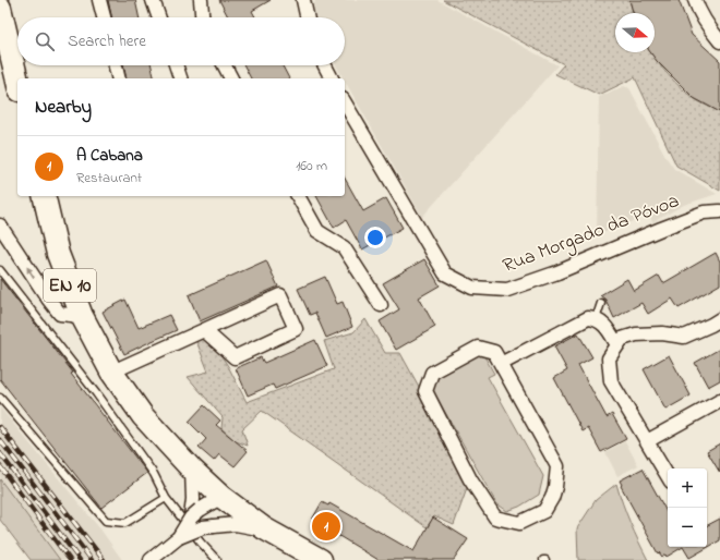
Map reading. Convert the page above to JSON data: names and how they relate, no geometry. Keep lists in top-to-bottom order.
{
  "streets": {
    "main road": ["EN 10"],
    "street": ["Rua Morgado da Póvoa"]
  },
  "north": "right",
  "page": {
    "search": "Search here",
    "heading": "Nearby",
    "list": [
      {
        "mark": "1",
        "name": "A Cabana",
        "note": "Restaurant",
        "value": "160 m"
      }
    ],
    "map_buttons": ["+", "−"],
    "pins": "1"
  }
}
